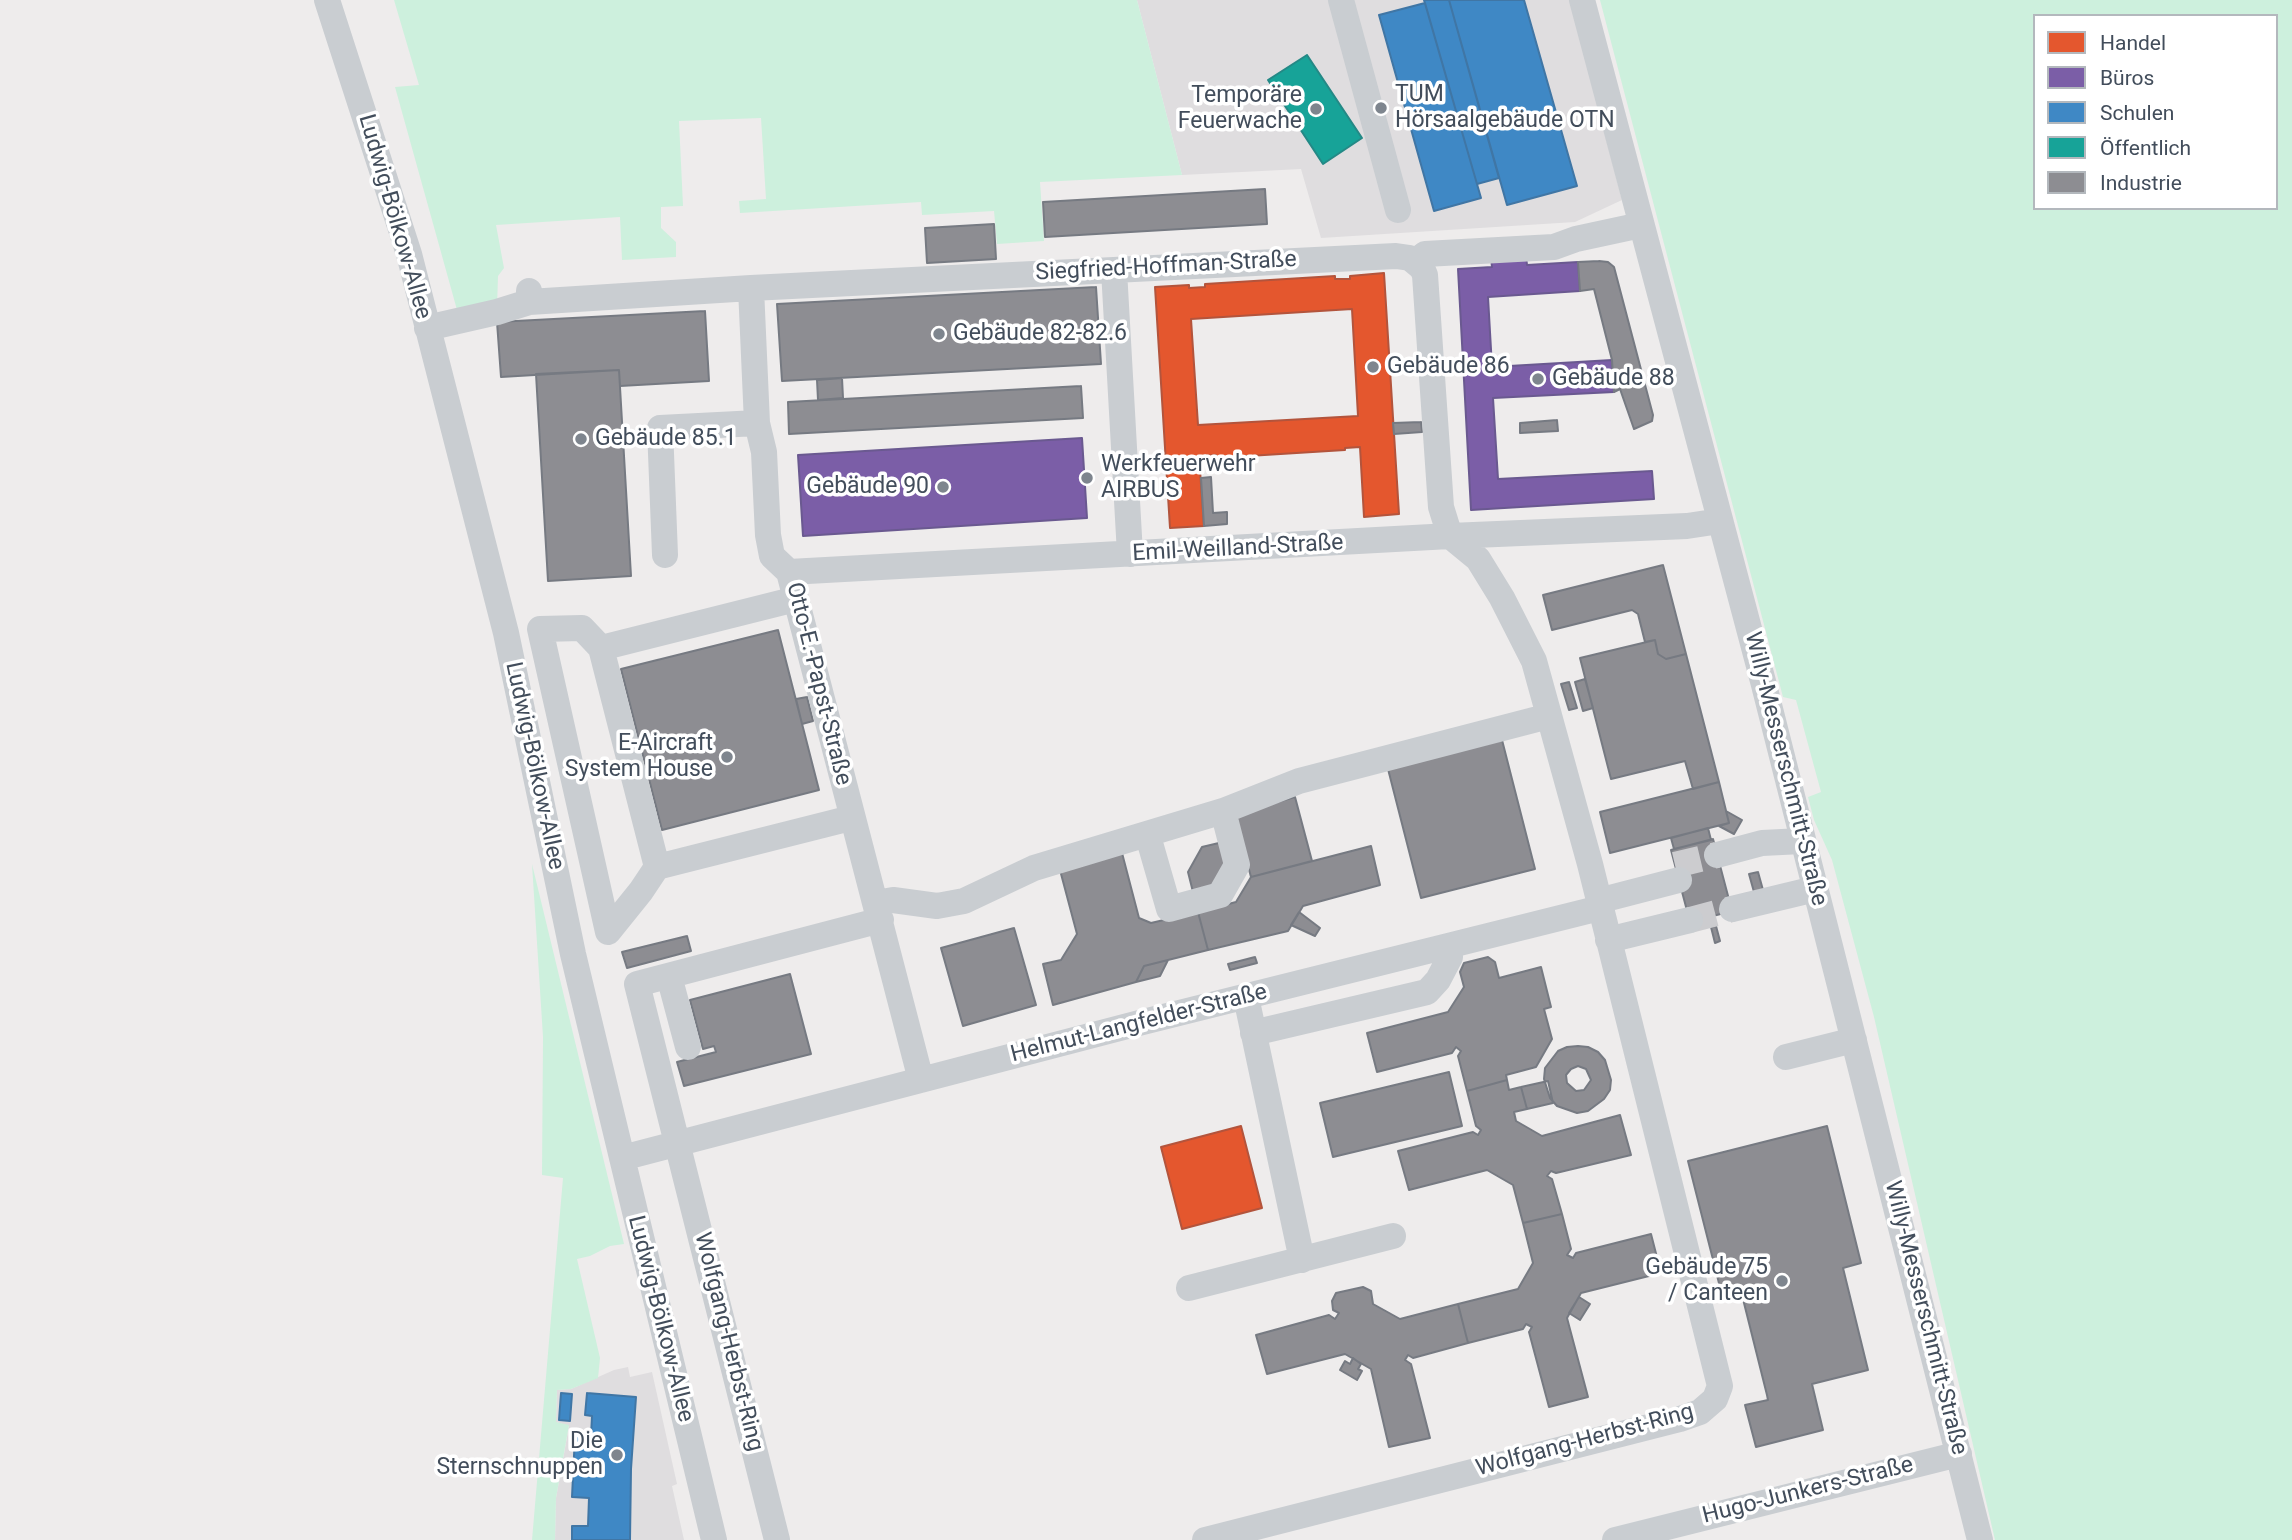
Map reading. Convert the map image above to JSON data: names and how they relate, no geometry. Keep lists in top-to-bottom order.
{
  "streets": {
    "street": [
      "Ludwig-Bölkow-Allee",
      "Siegfried-Hoffman-Straße",
      "Emil-Weilland-Straße",
      "Otto-E.-Papst-Straße",
      "Willy-Messerschmitt-Straße",
      "Helmut-Langfelder-Straße",
      "Wolfgang-Herbst-Ring",
      "Hugo-Junkers-Straße"
    ]
  },
  "crossings": [
    ["Ludwig-Bölkow-Allee", "Siegfried-Hoffman-Straße"],
    ["Ludwig-Bölkow-Allee", "Helmut-Langfelder-Straße"],
    ["Siegfried-Hoffman-Straße", "Otto-E.-Papst-Straße"],
    ["Siegfried-Hoffman-Straße", "Willy-Messerschmitt-Straße"],
    ["Emil-Weilland-Straße", "Otto-E.-Papst-Straße"],
    ["Emil-Weilland-Straße", "Willy-Messerschmitt-Straße"],
    ["Emil-Weilland-Straße", "Wolfgang-Herbst-Ring"],
    ["Otto-E.-Papst-Straße", "Helmut-Langfelder-Straße"],
    ["Willy-Messerschmitt-Straße", "Hugo-Junkers-Straße"],
    ["Helmut-Langfelder-Straße", "Wolfgang-Herbst-Ring"]
  ],
  "places": [
    "TUM Hörsaalgebäude OTN",
    "Temporäre Feuerwache",
    "Gebäude 82-82.6",
    "Gebäude 86",
    "Gebäude 88",
    "Gebäude 85.1",
    "Werkfeuerwehr AIRBUS",
    "Gebäude 90",
    "E-Aircraft System House",
    "Gebäude 75 / Canteen",
    "Die Sternschnuppen"
  ],
  "legend": [
    "Handel",
    "Büros",
    "Schulen",
    "Öffentlich",
    "Industrie"
  ]
}
